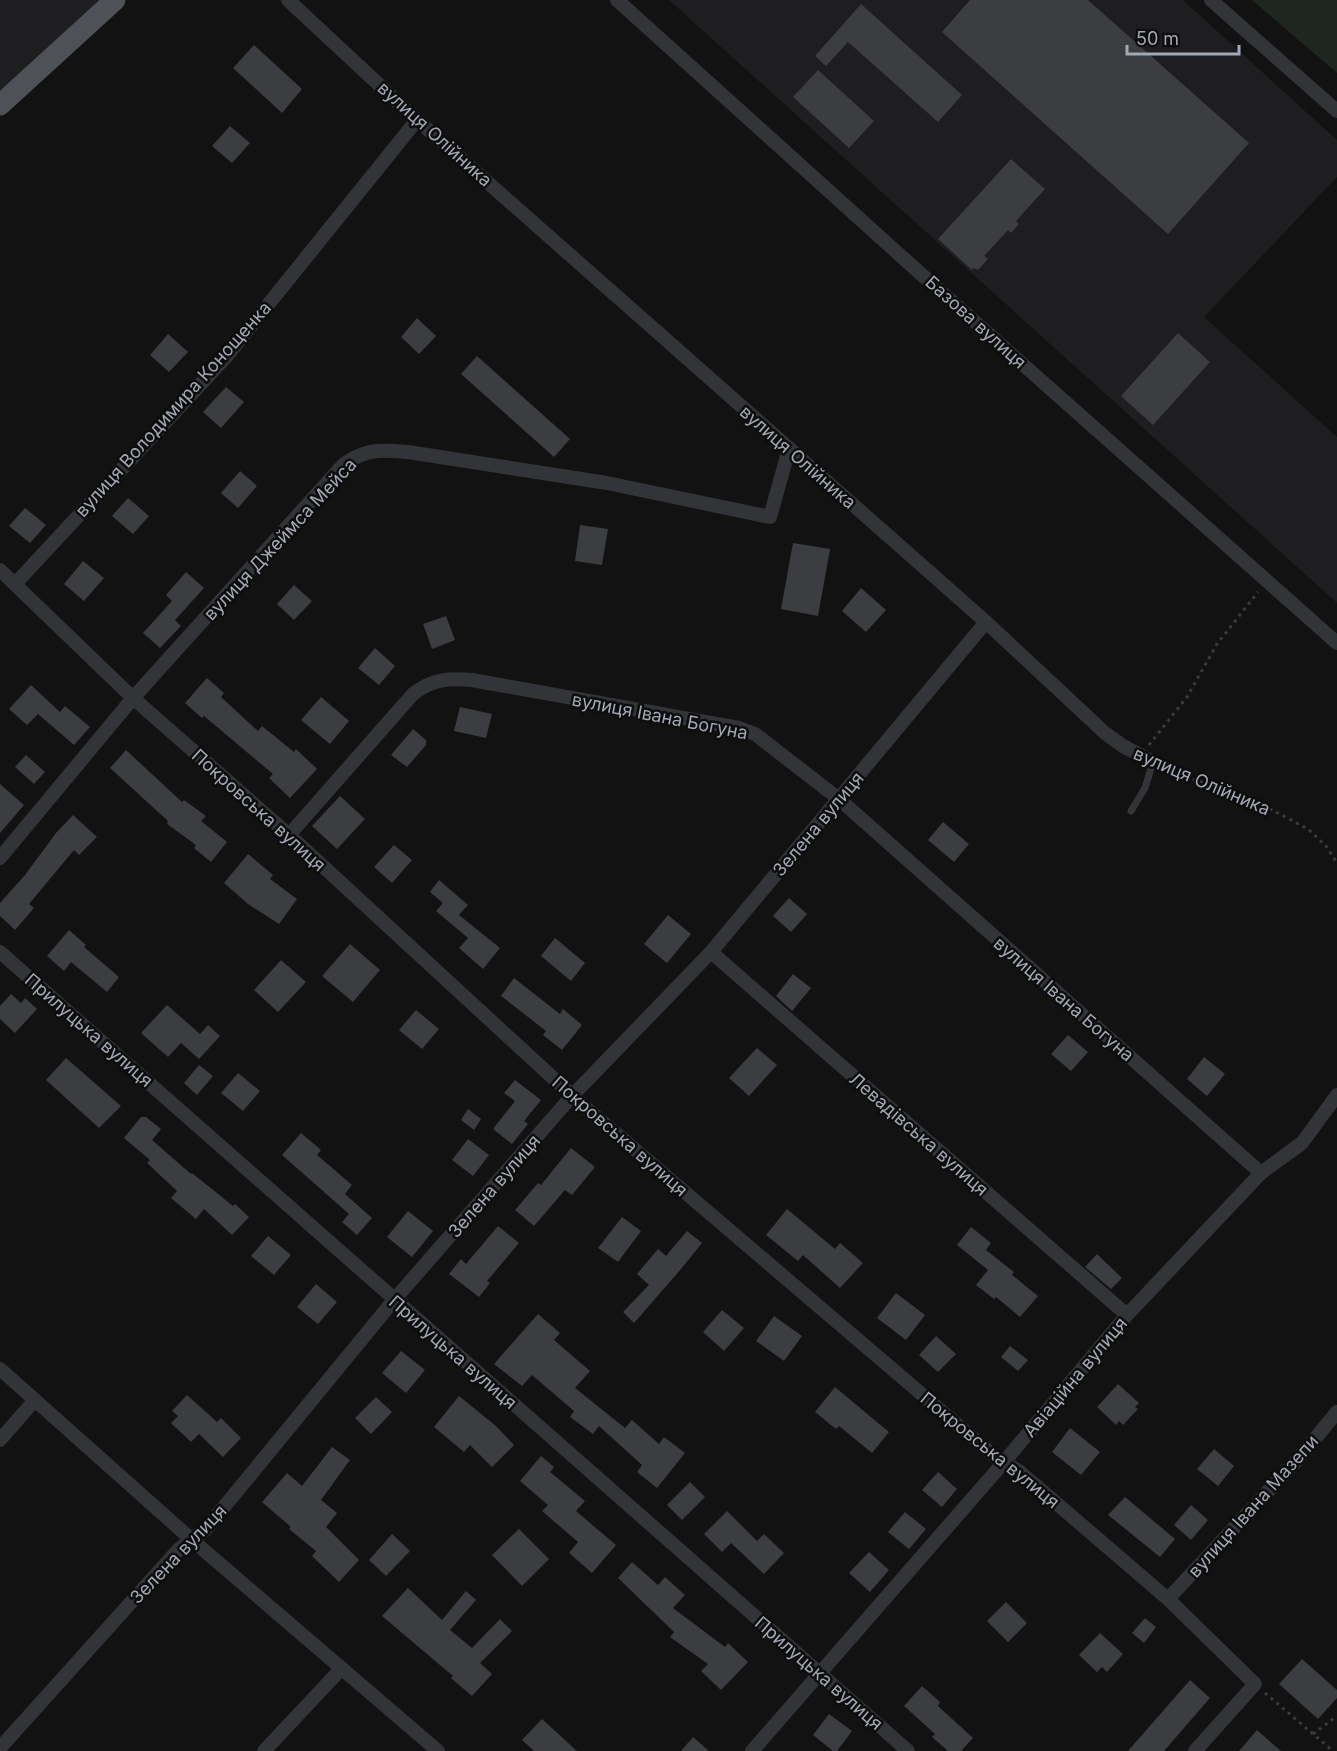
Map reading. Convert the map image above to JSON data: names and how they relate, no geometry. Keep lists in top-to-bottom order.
{
  "streets": {
    "street": [
      "вулиця Олійника",
      "Базова вулиця",
      "вулиця Володимира Конощенка",
      "вулиця Джеймса Мейса",
      "вулиця Івана Богуна",
      "Покровська вулиця",
      "Зелена вулиця",
      "Прилуцька вулиця",
      "Левадівська вулиця",
      "Авіаційна вулиця",
      "вулиця Івана Мазепи"
    ]
  },
  "crossings": [
    ["вулиця Олійника", "вулиця Володимира Конощенка"],
    ["вулиця Олійника", "вулиця Джеймса Мейса"],
    ["вулиця Олійника", "Зелена вулиця"],
    ["вулиця Володимира Конощенка", "Покровська вулиця"],
    ["вулиця Джеймса Мейса", "Покровська вулиця"],
    ["вулиця Івана Богуна", "Покровська вулиця"],
    ["вулиця Івана Богуна", "Зелена вулиця"],
    ["вулиця Івана Богуна", "Авіаційна вулиця"],
    ["Покровська вулиця", "Зелена вулиця"],
    ["Покровська вулиця", "Авіаційна вулиця"],
    ["Покровська вулиця", "вулиця Івана Мазепи"],
    ["Зелена вулиця", "Прилуцька вулиця"],
    ["Зелена вулиця", "Левадівська вулиця"],
    ["Прилуцька вулиця", "Авіаційна вулиця"],
    ["Левадівська вулиця", "Авіаційна вулиця"]
  ],
  "scale_bar": "50 m"
}
